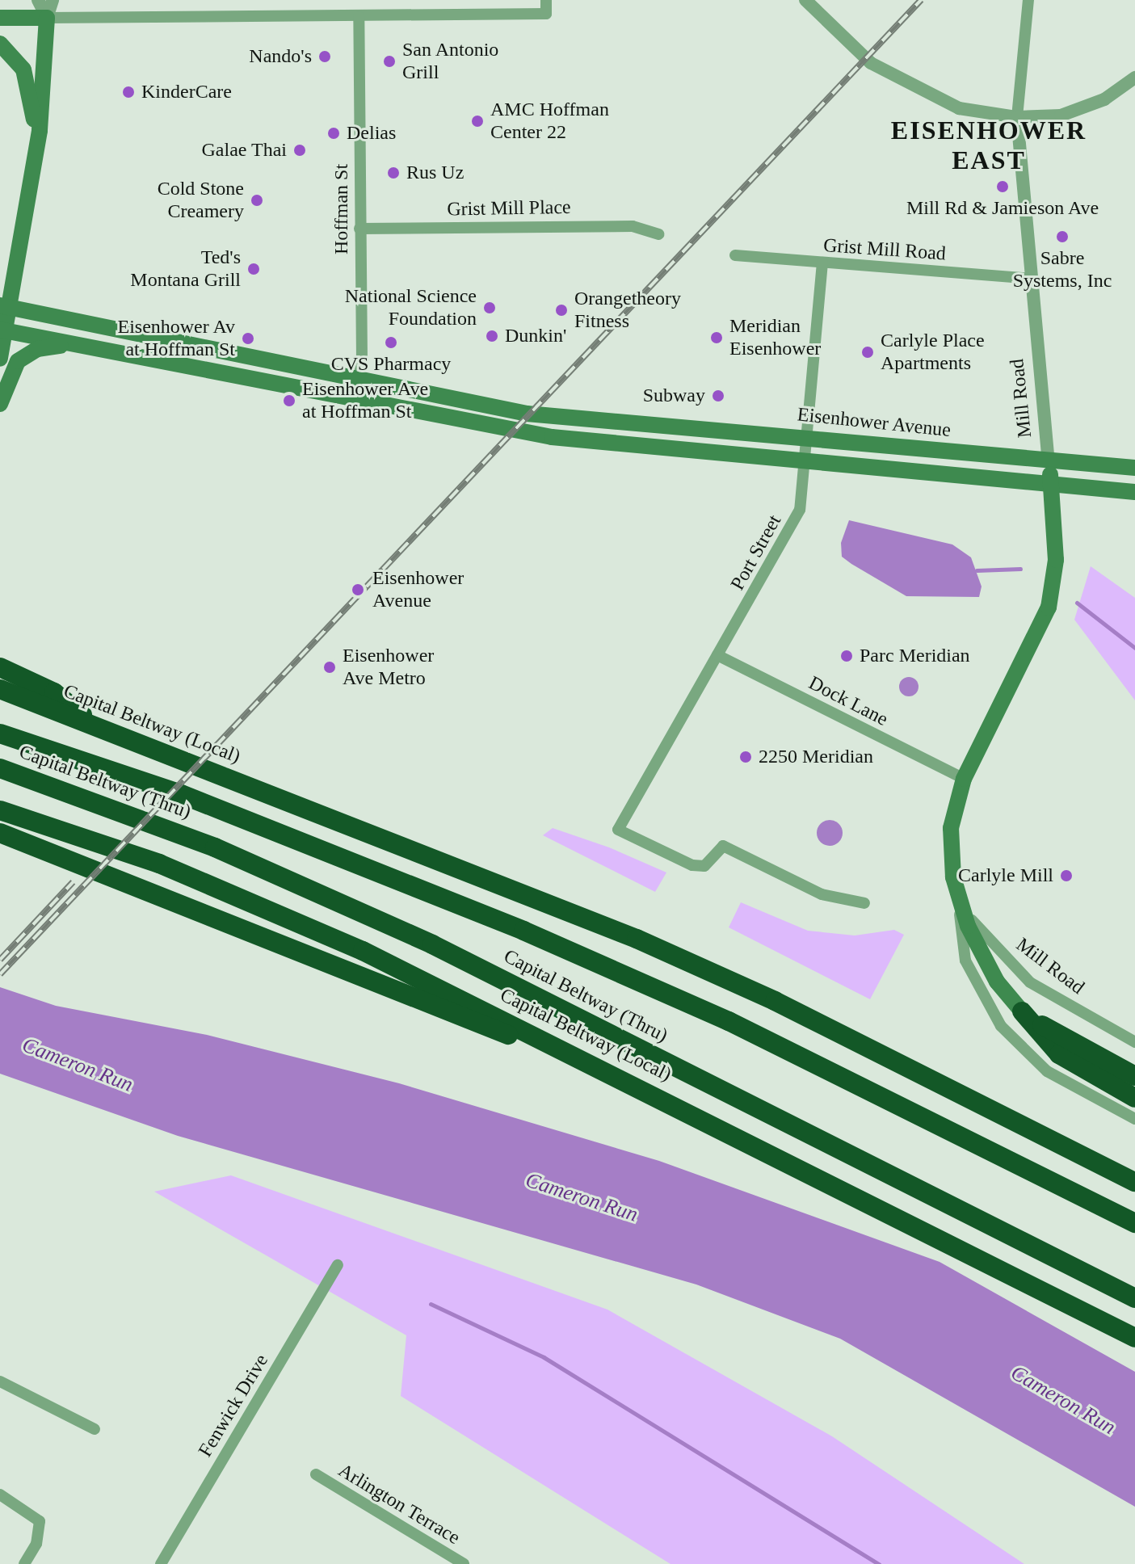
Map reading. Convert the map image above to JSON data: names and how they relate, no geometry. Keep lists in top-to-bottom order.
{
  "streets": {
    "highway": ["Capital Beltway (Local)", "Capital Beltway (Thru)"],
    "main road": ["Mill Road", "Eisenhower Avenue"],
    "street": [
      "Grist Mill Place",
      "Hoffman St",
      "Grist Mill Road",
      "Port Street",
      "Dock Lane",
      "Fenwick Drive",
      "Arlington Terrace"
    ]
  },
  "crossings": [
    ["Grist Mill Place", "Hoffman St"],
    ["Hoffman St", "Eisenhower Avenue"],
    ["Grist Mill Road", "Mill Road"],
    ["Grist Mill Road", "Port Street"],
    ["Mill Road", "Eisenhower Avenue"],
    ["Mill Road", "Dock Lane"],
    ["Eisenhower Avenue", "Port Street"],
    ["Port Street", "Dock Lane"]
  ],
  "districts": ["EISENHOWER EAST"],
  "water": ["Cameron Run"],
  "places": [
    "Nando's",
    "San Antonio Grill",
    "KinderCare",
    "AMC Hoffman Center 22",
    "Delias",
    "Galae Thai",
    "Rus Uz",
    "Mill Rd & Jamieson Ave",
    "Cold Stone Creamery",
    "Sabre Systems, Inc",
    "Ted's Montana Grill",
    "National Science Foundation",
    "Orangetheory Fitness",
    "Dunkin'",
    "Meridian Eisenhower",
    "Eisenhower Av at Hoffman St",
    "CVS Pharmacy",
    "Carlyle Place Apartments",
    "Subway",
    "Eisenhower Ave at Hoffman St",
    "Eisenhower Avenue",
    "Parc Meridian",
    "Eisenhower Ave Metro",
    "2250 Meridian",
    "Carlyle Mill"
  ]
}
